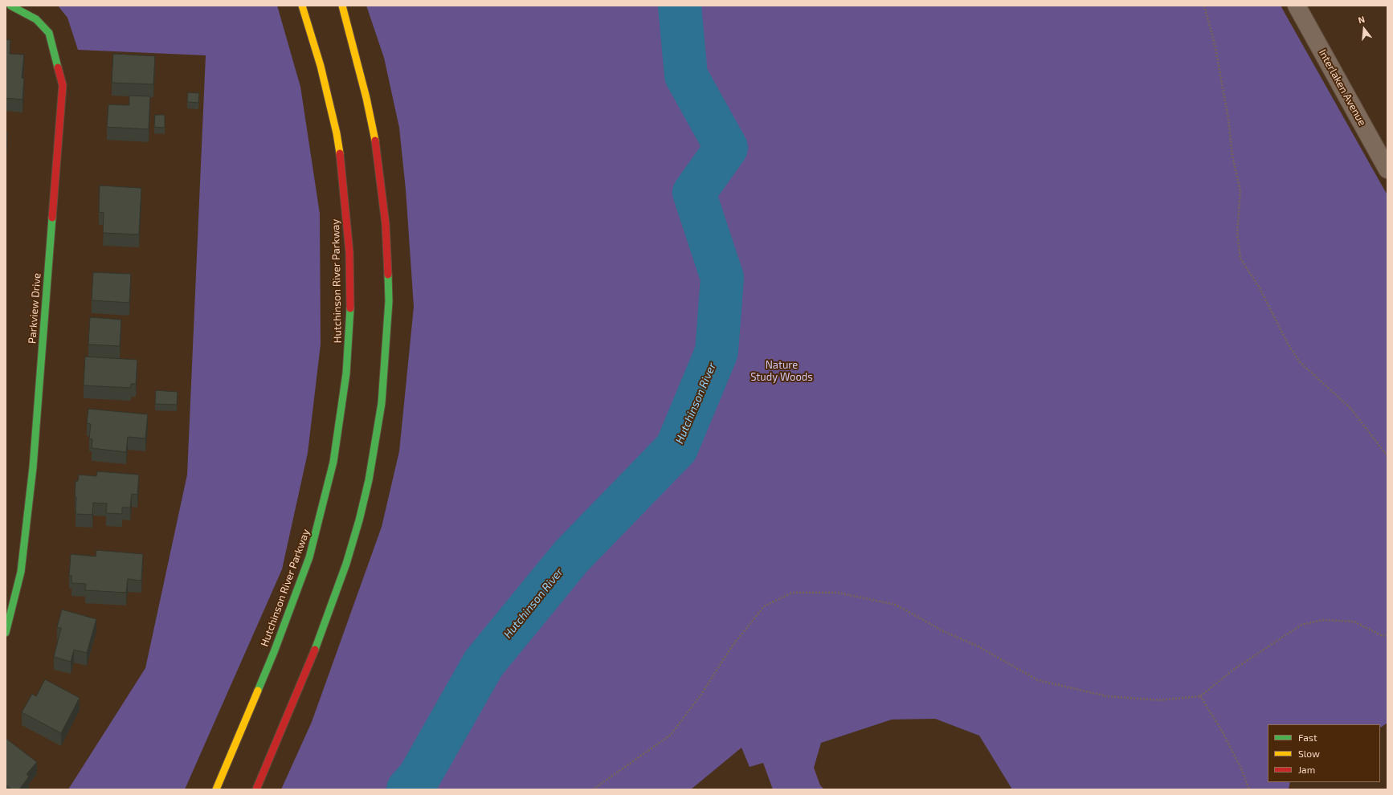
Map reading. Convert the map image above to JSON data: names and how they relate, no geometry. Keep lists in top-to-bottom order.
{
  "streets": {
    "main road": ["Hutchinson River Parkway", "Parkview Drive"],
    "street": ["Interlaken Avenue"]
  },
  "water": ["Hutchinson River"],
  "parks": ["Nature Study Woods"],
  "legend": ["Fast", "Slow", "Jam"],
  "north": "top"
}
